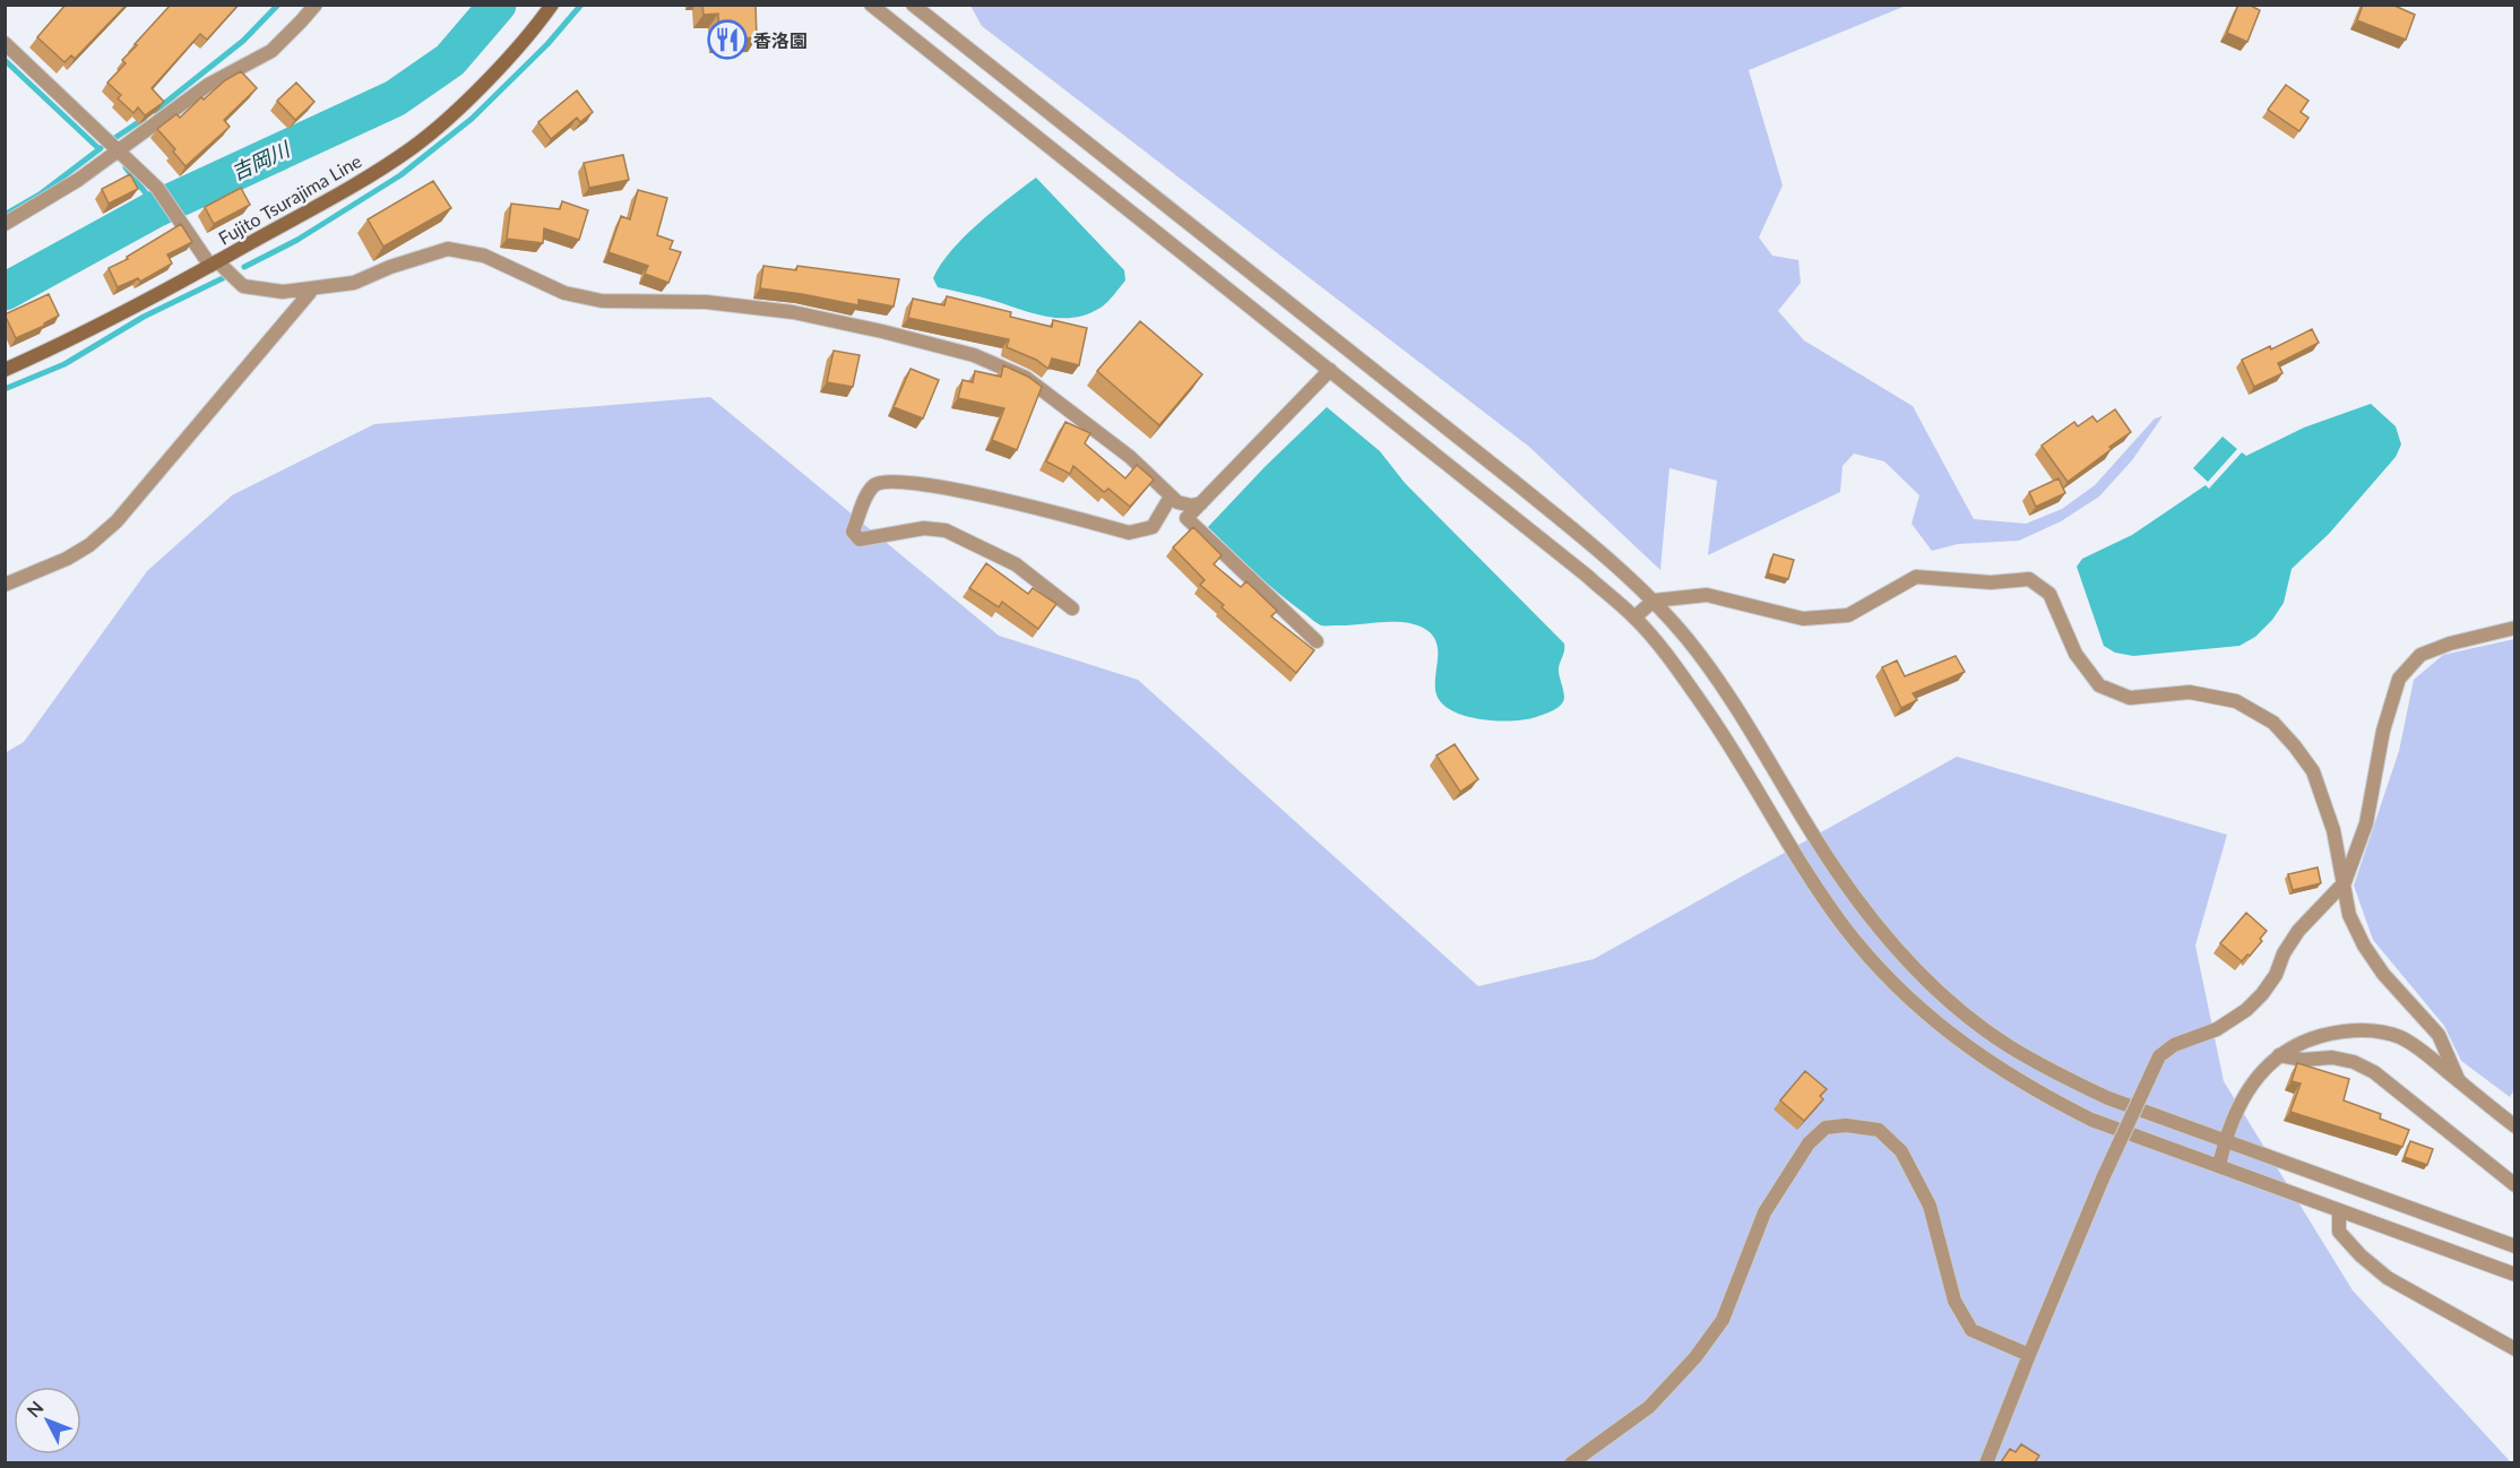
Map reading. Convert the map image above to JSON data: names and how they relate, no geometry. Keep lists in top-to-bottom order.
{
  "streets": {
    "main road": ["Fujito Tsurajima Line"]
  },
  "water": ["吉岡川"],
  "places": {
    "restaurant": ["香洛園"]
  },
  "north": "top left"
}
